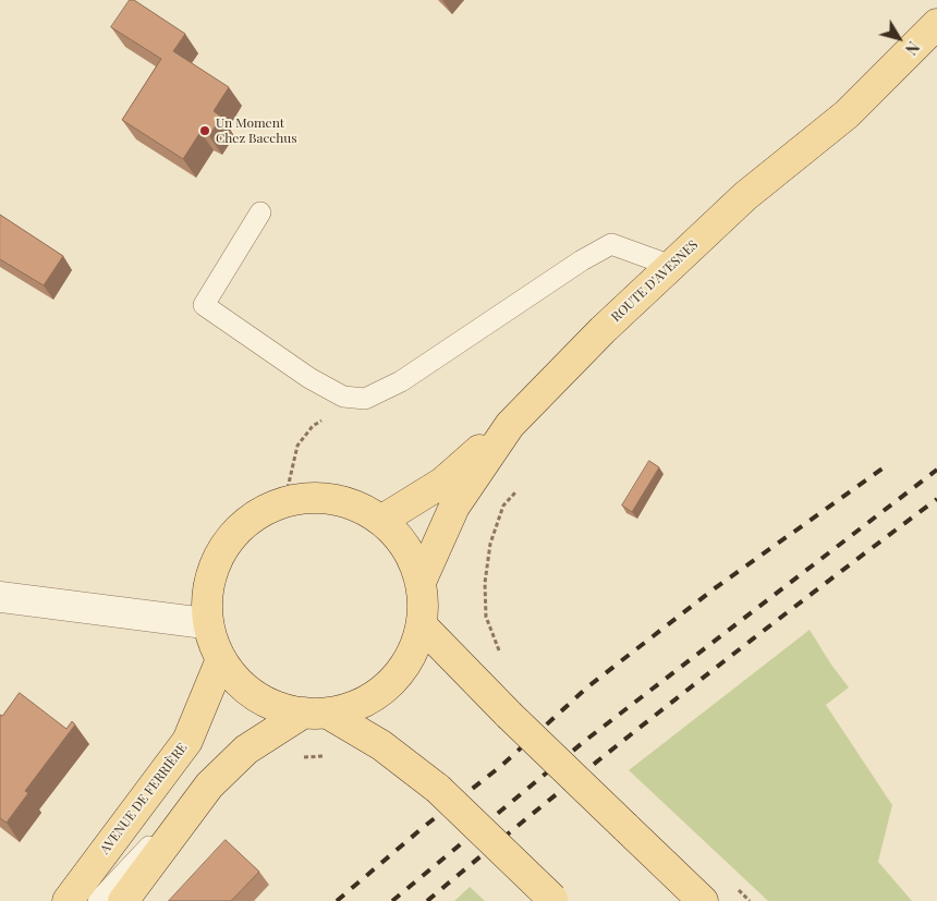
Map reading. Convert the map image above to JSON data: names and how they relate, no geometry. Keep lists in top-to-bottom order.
{
  "streets": {
    "main road": ["ROUTE D'AVESNES", "AVENUE DE FERRIÈRE"]
  },
  "places": ["Un Moment Chez Bacchus"],
  "north": "bottom right"
}
